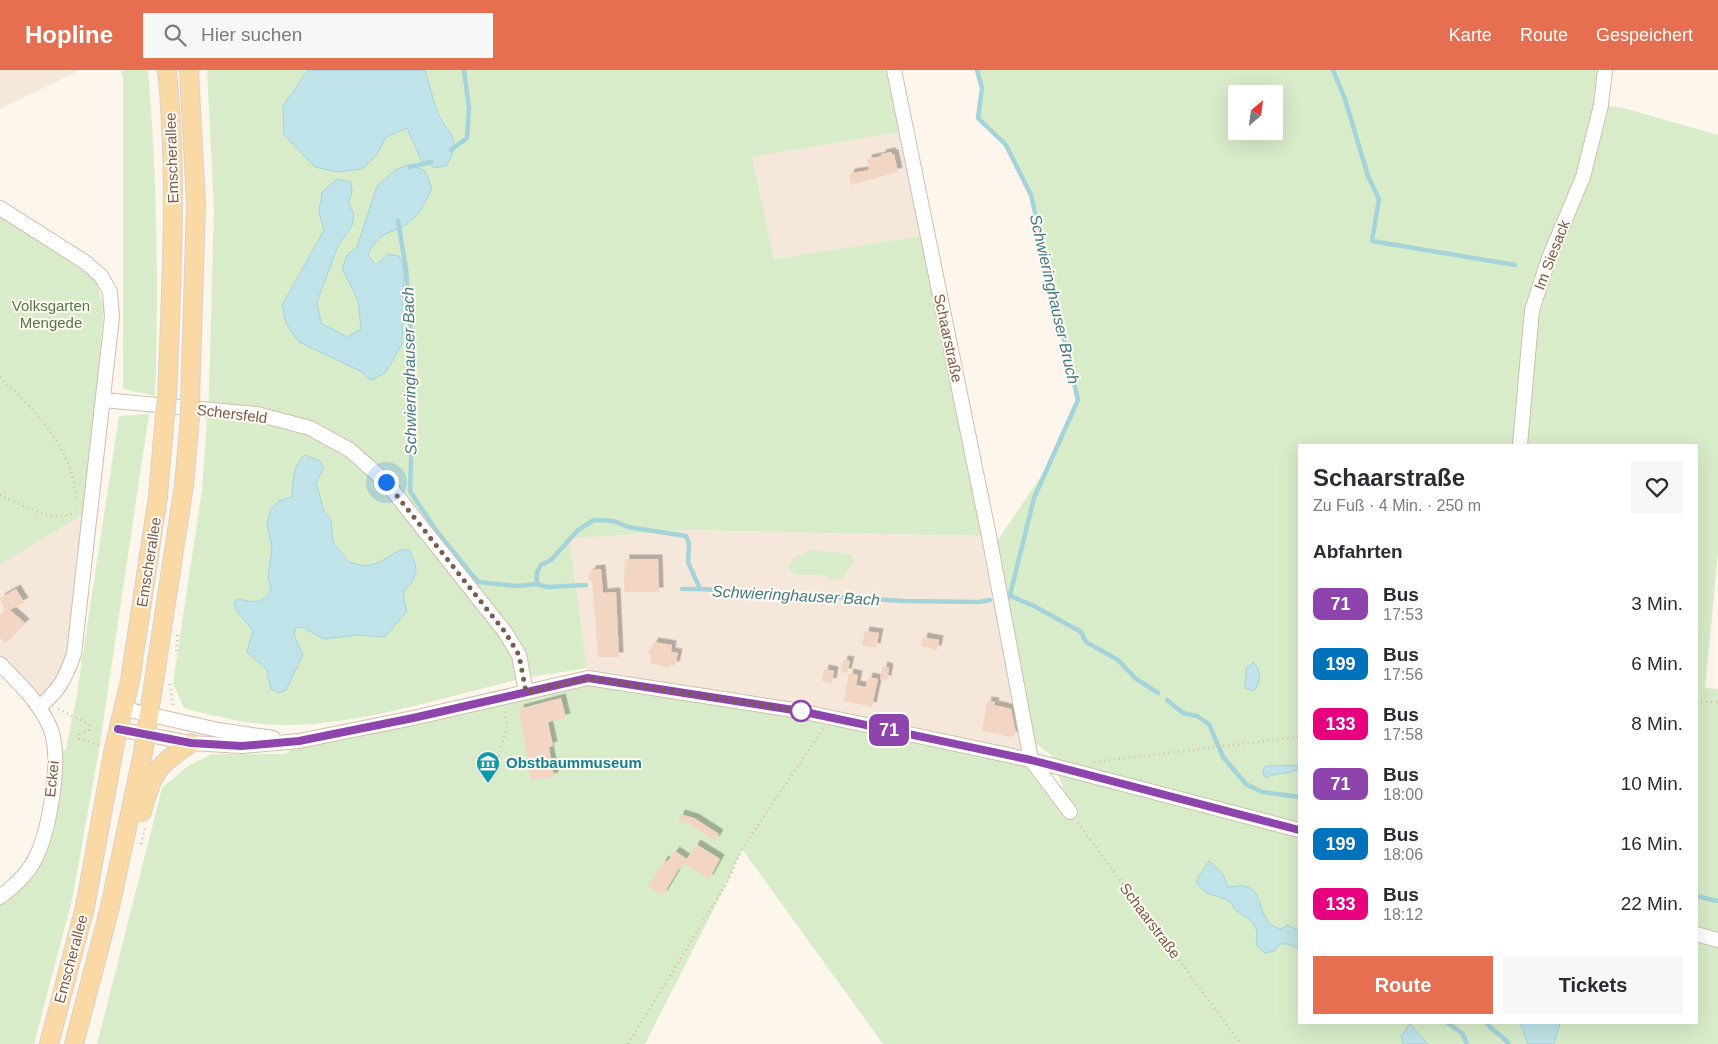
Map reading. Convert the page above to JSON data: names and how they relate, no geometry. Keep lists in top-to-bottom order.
{
  "streets": {
    "main road": ["Emscherallee"],
    "street": [
      "Im Siesack",
      "Schaarstraße",
      "Schersfeld",
      "Eckei"
    ]
  },
  "water": ["Schwieringhauser Bruch", "Schwieringhauser Bach"],
  "parks": ["Volksgarten Mengede"],
  "places": {
    "museum": ["Obstbaummuseum"]
  },
  "lines": ["bus line 71"],
  "north": "top right",
  "page": {
    "header": "Hopline",
    "search": "Hier suchen",
    "nav": ["Karte", "Route", "Gespeichert"],
    "on_map": "71",
    "heading": [
      ["Schaarstraße", "Zu Fuß · 4 Min. · 250 m"],
      "Abfahrten"
    ],
    "list": [
      {
        "mark": "71",
        "name": "Bus",
        "note": "17:53",
        "value": "3 Min."
      },
      {
        "mark": "199",
        "name": "Bus",
        "note": "17:56",
        "value": "6 Min."
      },
      {
        "mark": "133",
        "name": "Bus",
        "note": "17:58",
        "value": "8 Min."
      },
      {
        "mark": "71",
        "name": "Bus",
        "note": "18:00",
        "value": "10 Min."
      },
      {
        "mark": "199",
        "name": "Bus",
        "note": "18:06",
        "value": "16 Min."
      },
      {
        "mark": "133",
        "name": "Bus",
        "note": "18:12",
        "value": "22 Min."
      }
    ],
    "buttons": ["Route", "Tickets"]
  }
}
